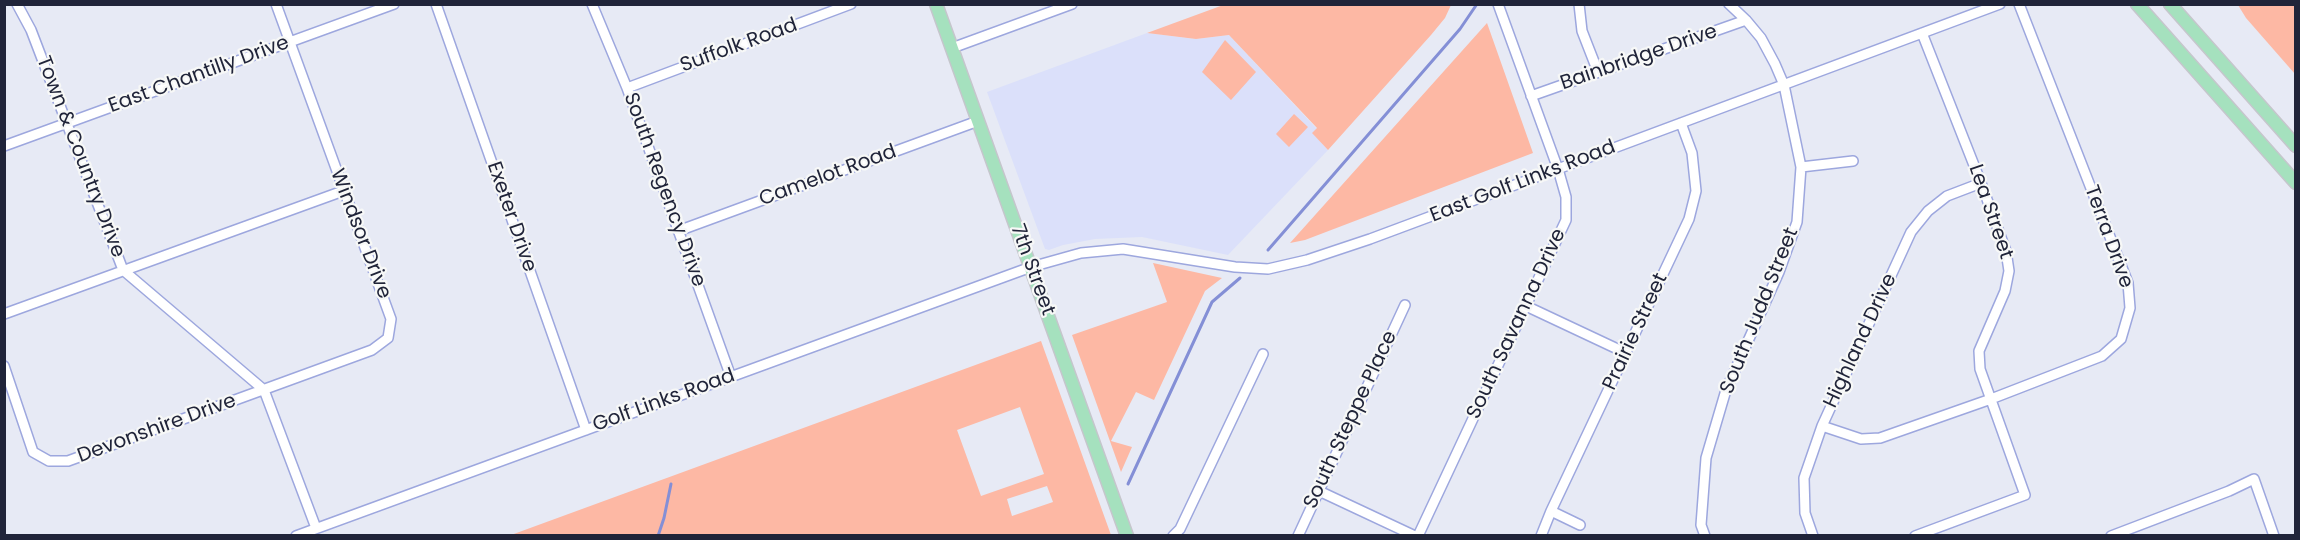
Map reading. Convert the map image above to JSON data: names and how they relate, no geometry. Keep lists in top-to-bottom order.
{
  "streets": {
    "main road": ["7th Street"],
    "street": [
      "Suffolk Road",
      "Bainbridge Drive",
      "East Chantilly Drive",
      "Town & Country Drive",
      "Camelot Road",
      "East Golf Links Road",
      "South Regency Drive",
      "Lea Street",
      "Exeter Drive",
      "Windsor Drive",
      "Terra Drive",
      "South Judd Street",
      "South Savanna Drive",
      "Prairie Street",
      "Highland Drive",
      "Golf Links Road",
      "South Steppe Place",
      "Devonshire Drive"
    ]
  },
  "crossings": [
    ["Suffolk Road", "South Regency Drive"],
    ["Bainbridge Drive", "South Judd Street"],
    ["Bainbridge Drive", "South Savanna Drive"],
    ["East Chantilly Drive", "Town & Country Drive"],
    ["East Chantilly Drive", "Windsor Drive"],
    ["Town & Country Drive", "Windsor Drive"],
    ["Town & Country Drive", "Golf Links Road"],
    ["Town & Country Drive", "Devonshire Drive"],
    ["Camelot Road", "South Regency Drive"],
    ["Camelot Road", "7th Street"],
    ["East Golf Links Road", "Lea Street"],
    ["East Golf Links Road", "7th Street"],
    ["East Golf Links Road", "South Judd Street"],
    ["East Golf Links Road", "South Savanna Drive"],
    ["East Golf Links Road", "Prairie Street"],
    ["East Golf Links Road", "Golf Links Road"],
    ["South Regency Drive", "Golf Links Road"],
    ["Lea Street", "Terra Drive"],
    ["Lea Street", "Highland Drive"],
    ["Exeter Drive", "Golf Links Road"],
    ["Windsor Drive", "Devonshire Drive"],
    ["Terra Drive", "Highland Drive"],
    ["7th Street", "Golf Links Road"]
  ]
}
